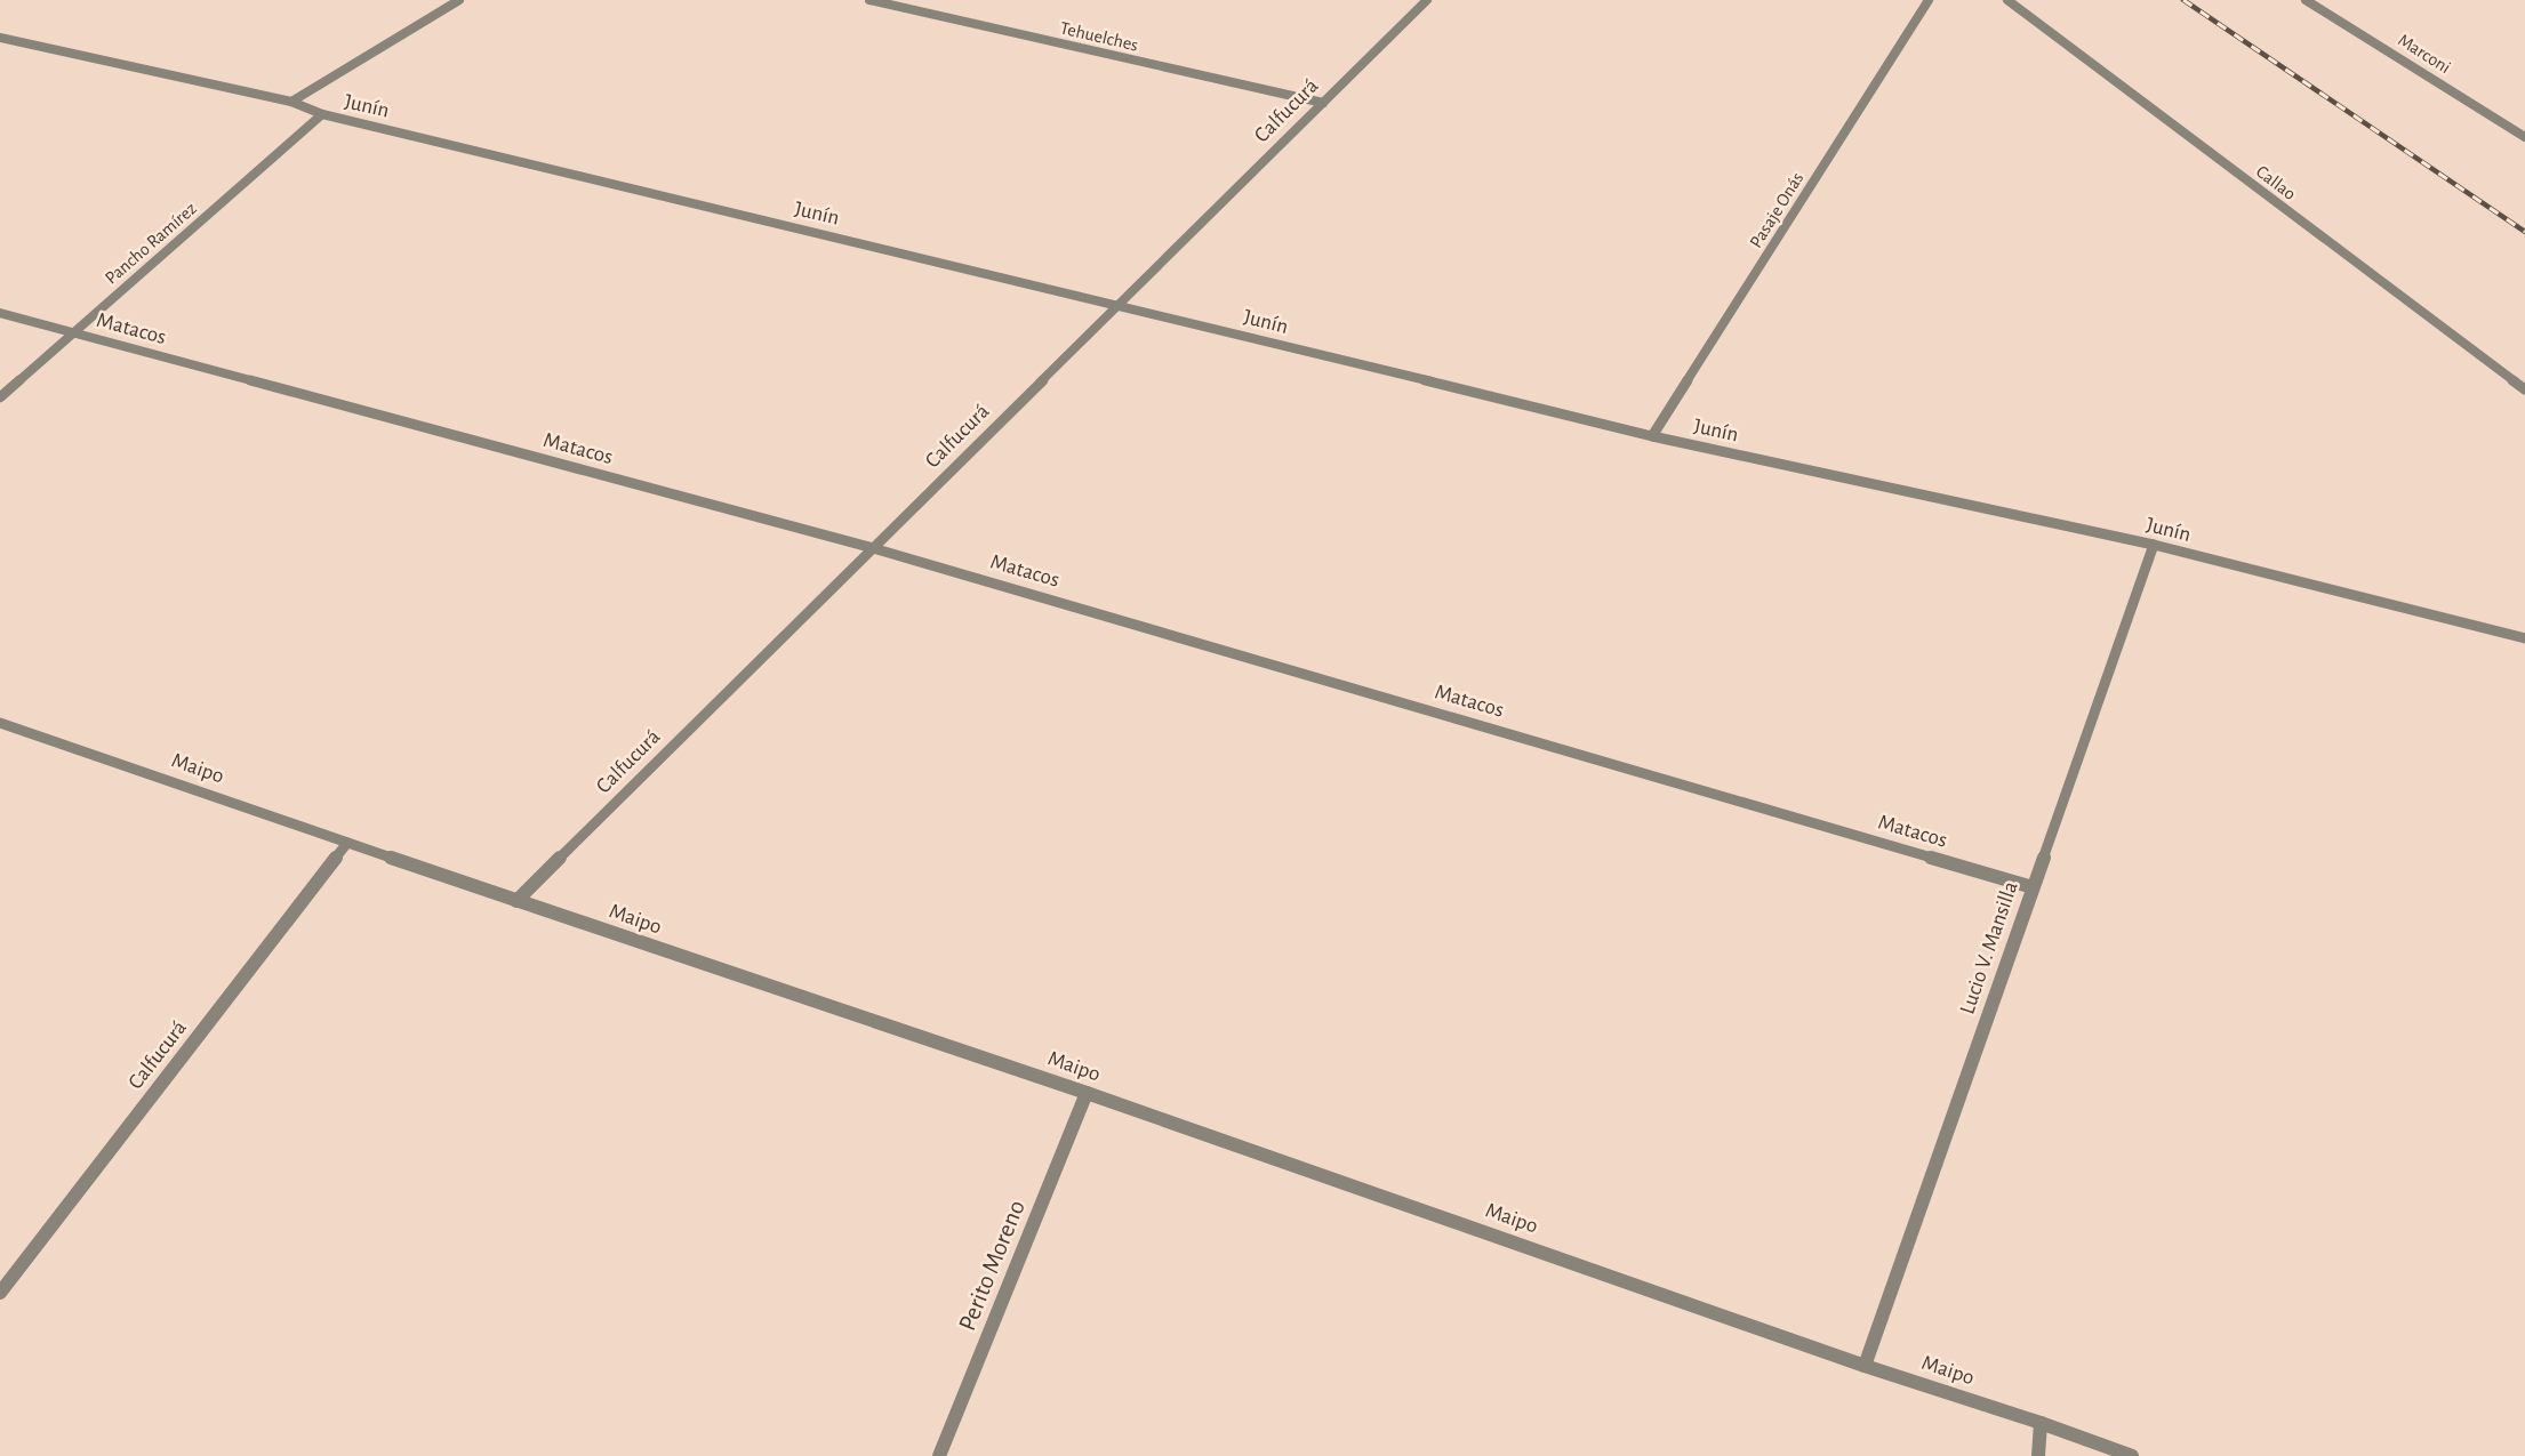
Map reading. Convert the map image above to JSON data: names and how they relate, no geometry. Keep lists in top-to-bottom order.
{
  "streets": {
    "street": [
      "Tehuelches",
      "Marconi",
      "Junín",
      "Calfucurá",
      "Callao",
      "Pasaje Onás",
      "Pancho Ramírez",
      "Matacos",
      "Maipo",
      "Lucio V. Mansilla",
      "Perito Moreno"
    ]
  },
  "crossings": [
    ["Tehuelches", "Calfucurá"],
    ["Junín", "Calfucurá"],
    ["Junín", "Pasaje Onás"],
    ["Junín", "Pancho Ramírez"],
    ["Junín", "Lucio V. Mansilla"],
    ["Calfucurá", "Matacos"],
    ["Calfucurá", "Maipo"],
    ["Pancho Ramírez", "Matacos"],
    ["Matacos", "Lucio V. Mansilla"],
    ["Maipo", "Lucio V. Mansilla"],
    ["Maipo", "Perito Moreno"]
  ]
}
